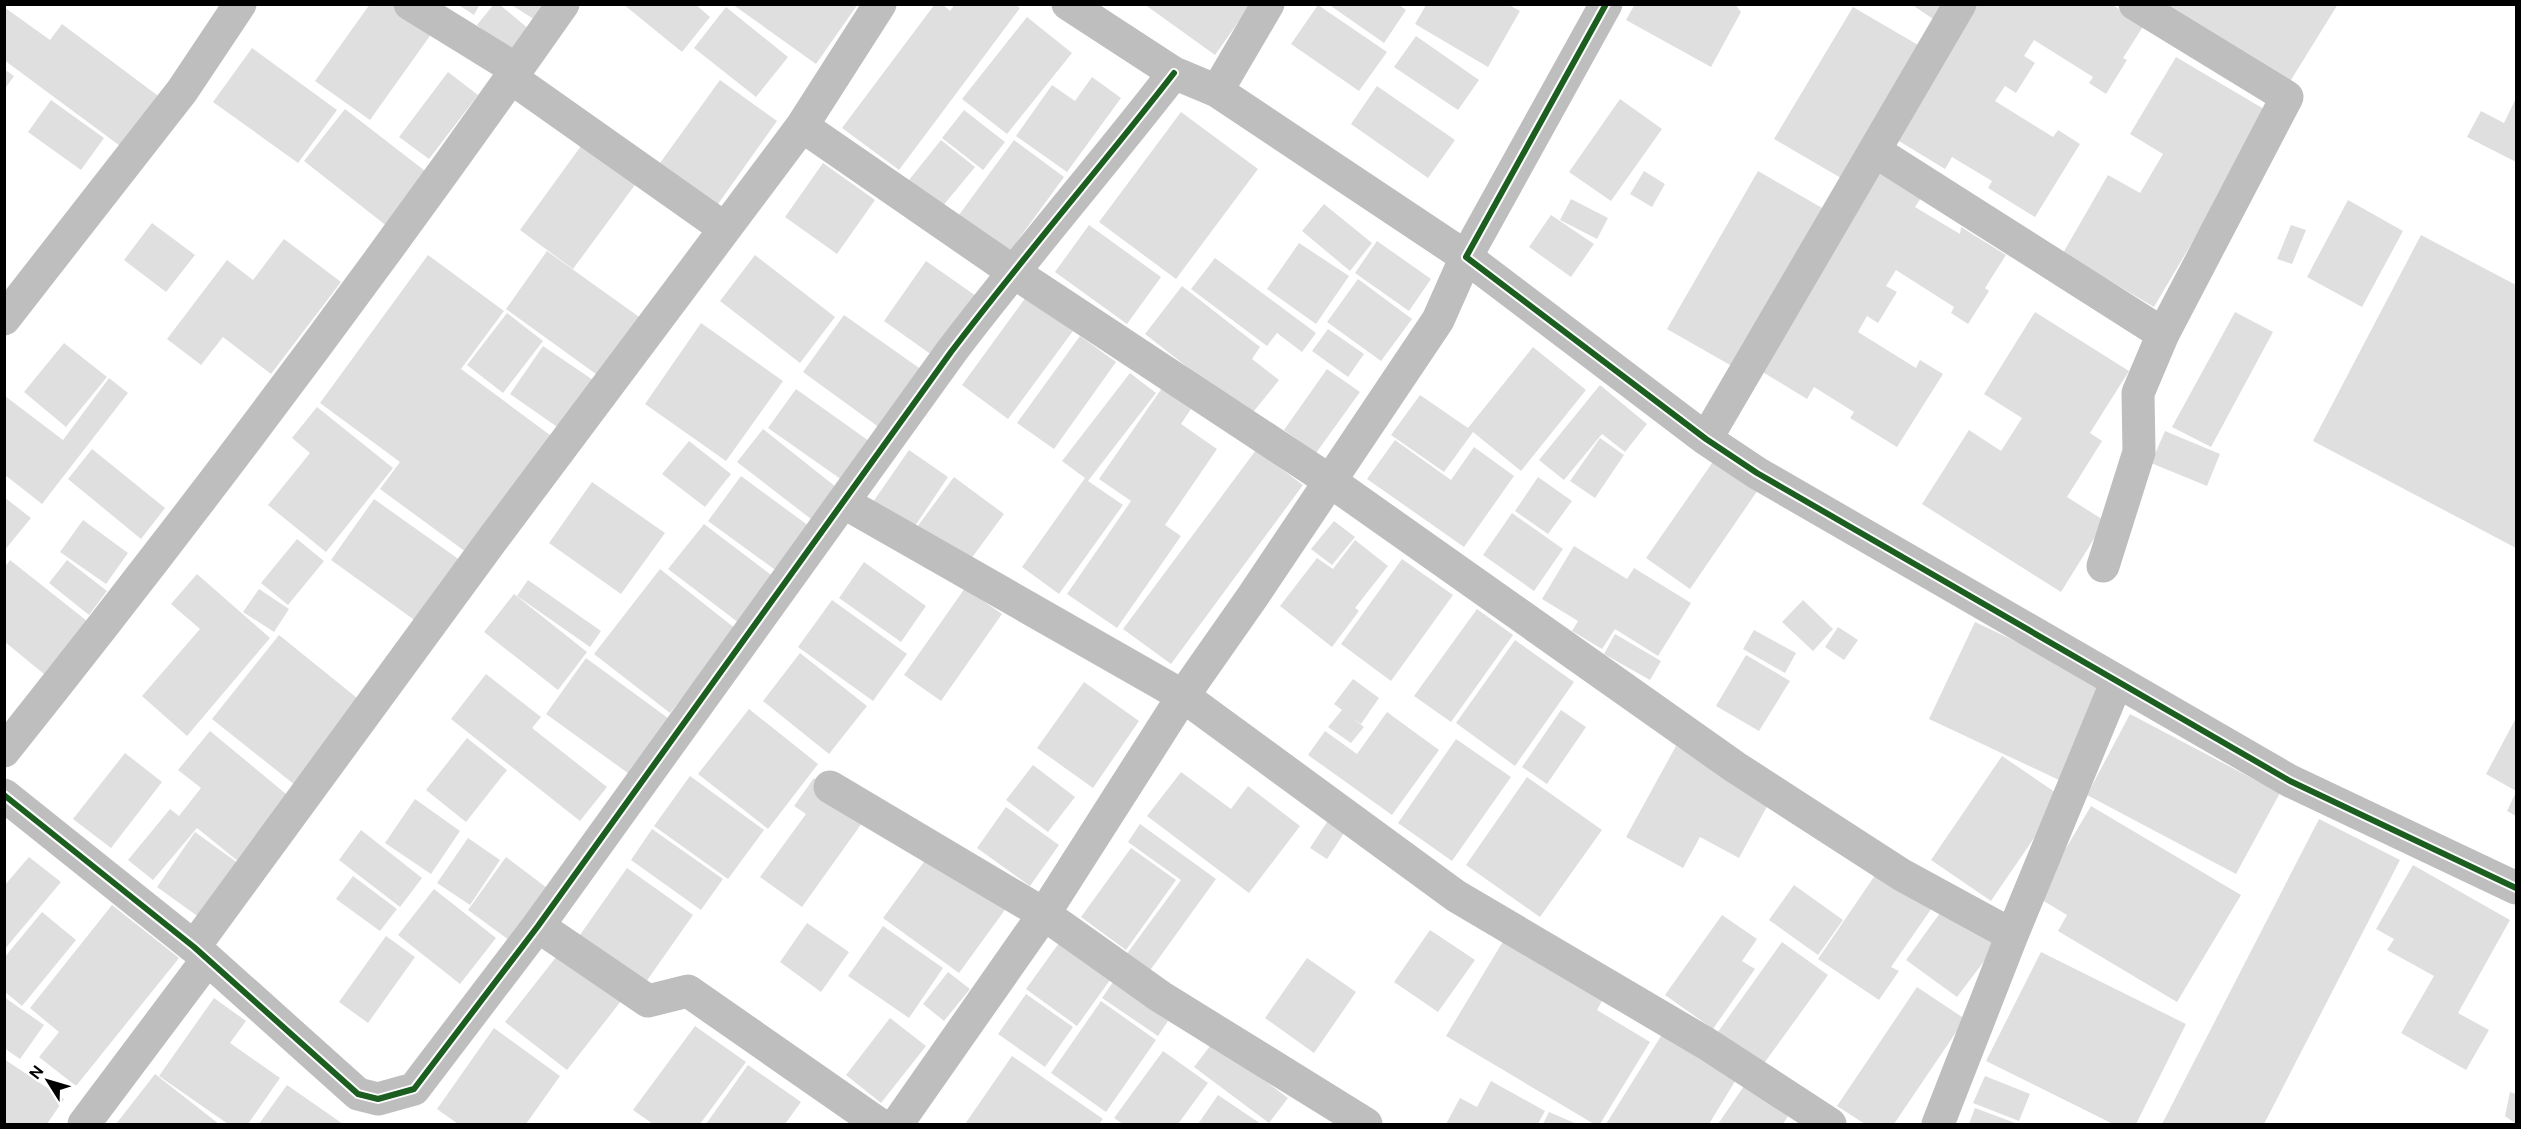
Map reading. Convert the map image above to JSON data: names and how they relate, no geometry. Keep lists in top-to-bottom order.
{
  "north": "top left"
}
